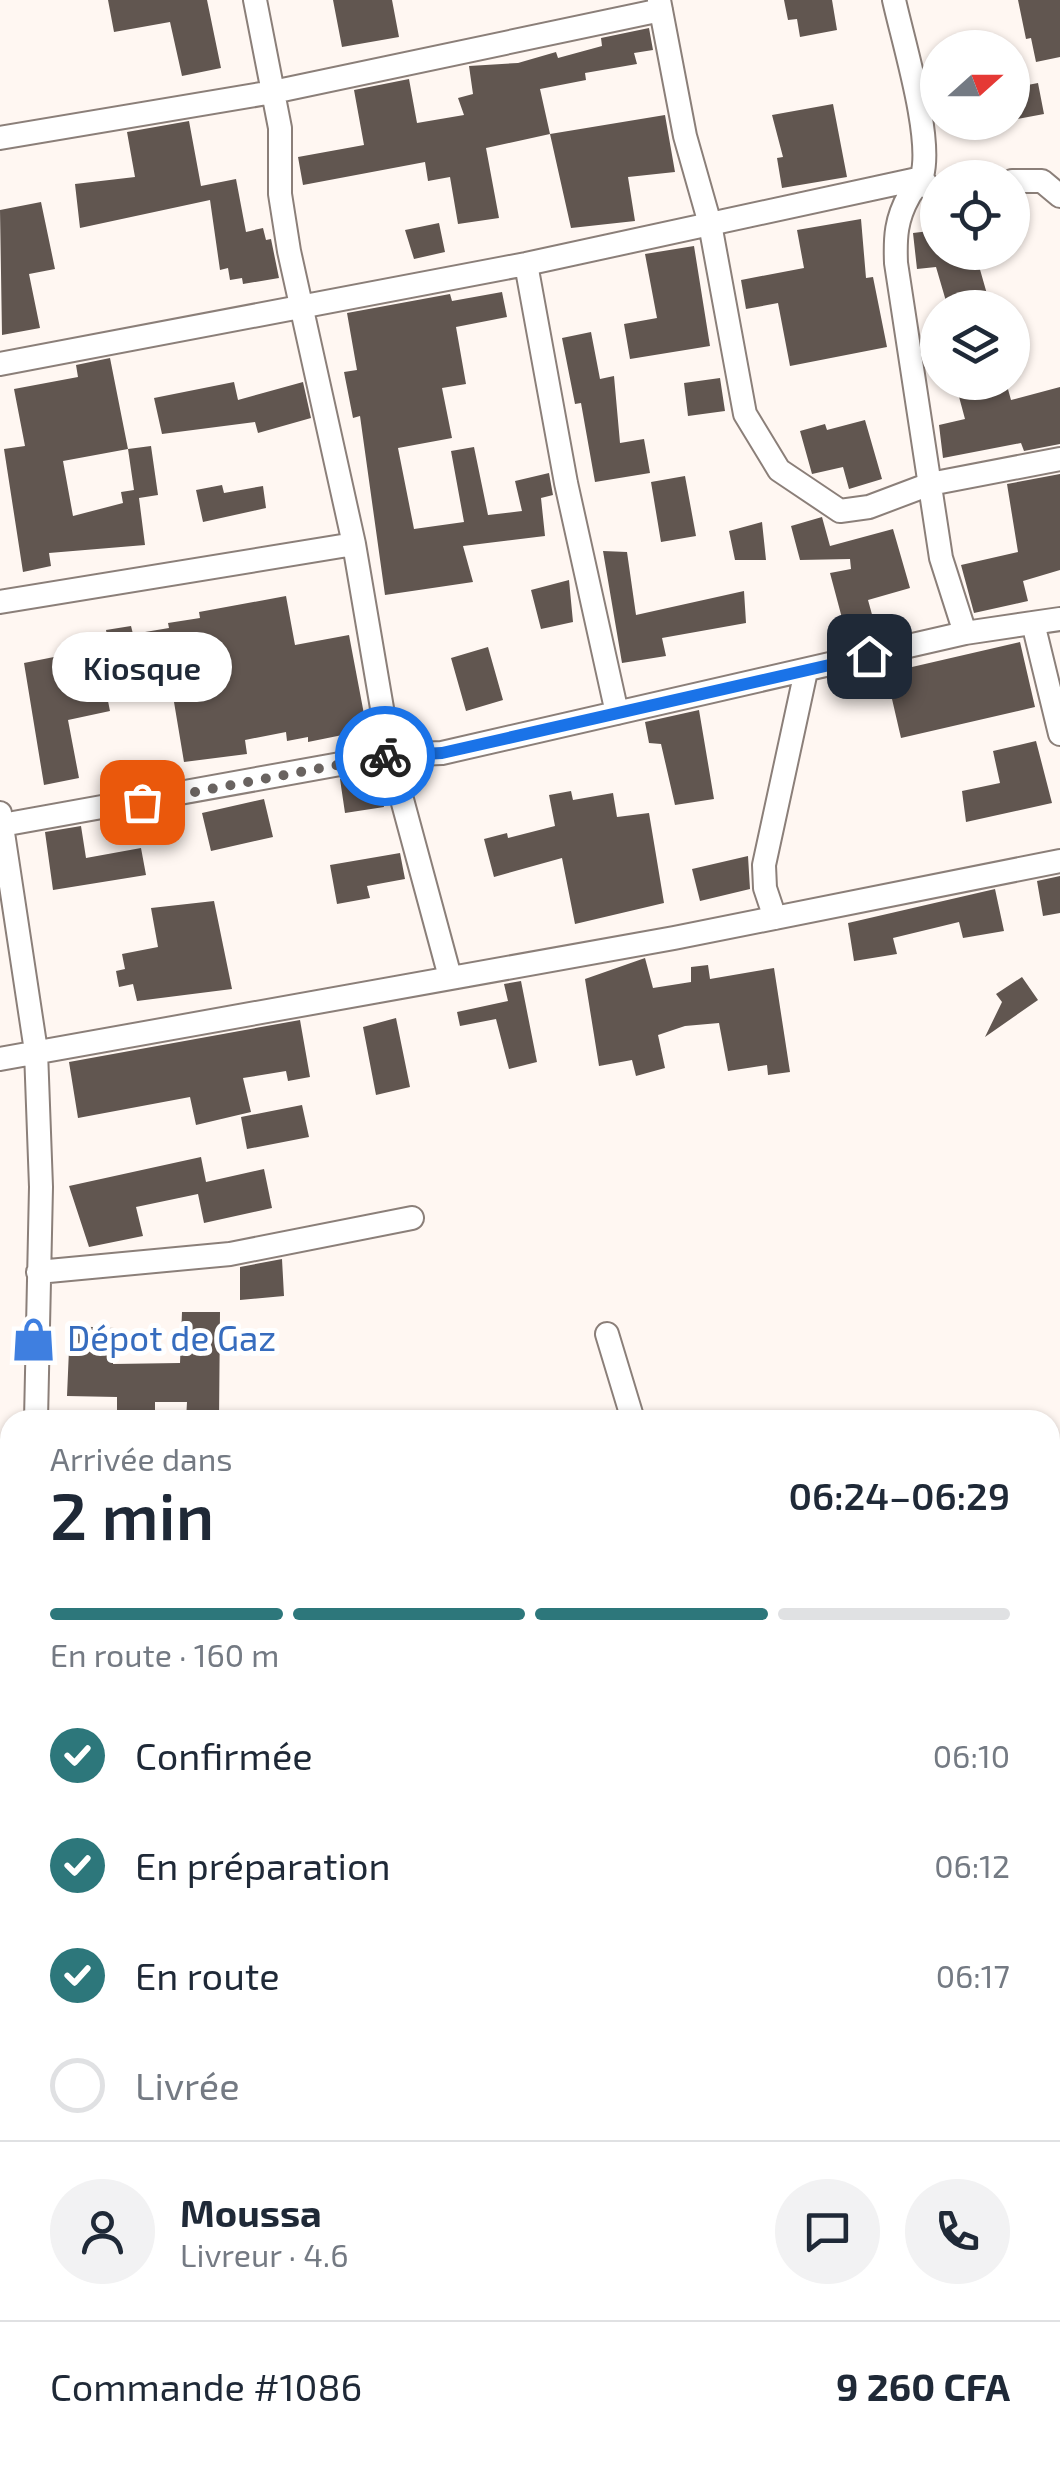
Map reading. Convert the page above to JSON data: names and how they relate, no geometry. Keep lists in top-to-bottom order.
{
  "places": {
    "other": ["Kiosque"],
    "shop": ["Dépot de Gaz"]
  },
  "north": "right",
  "page": {
    "bubble": "Kiosque",
    "heading": ["2 min", "Arrivée dans", "06:24–06:29"],
    "panel": [
      "Moussa",
      "Livreur · 4.6",
      "Commande #1086",
      "9 260 CFA"
    ],
    "bar": "En route · 160 m",
    "list": [
      ["Confirmée", "06:10"],
      ["En préparation", "06:12"],
      ["En route", "06:17"],
      "Livrée"
    ]
  }
}
